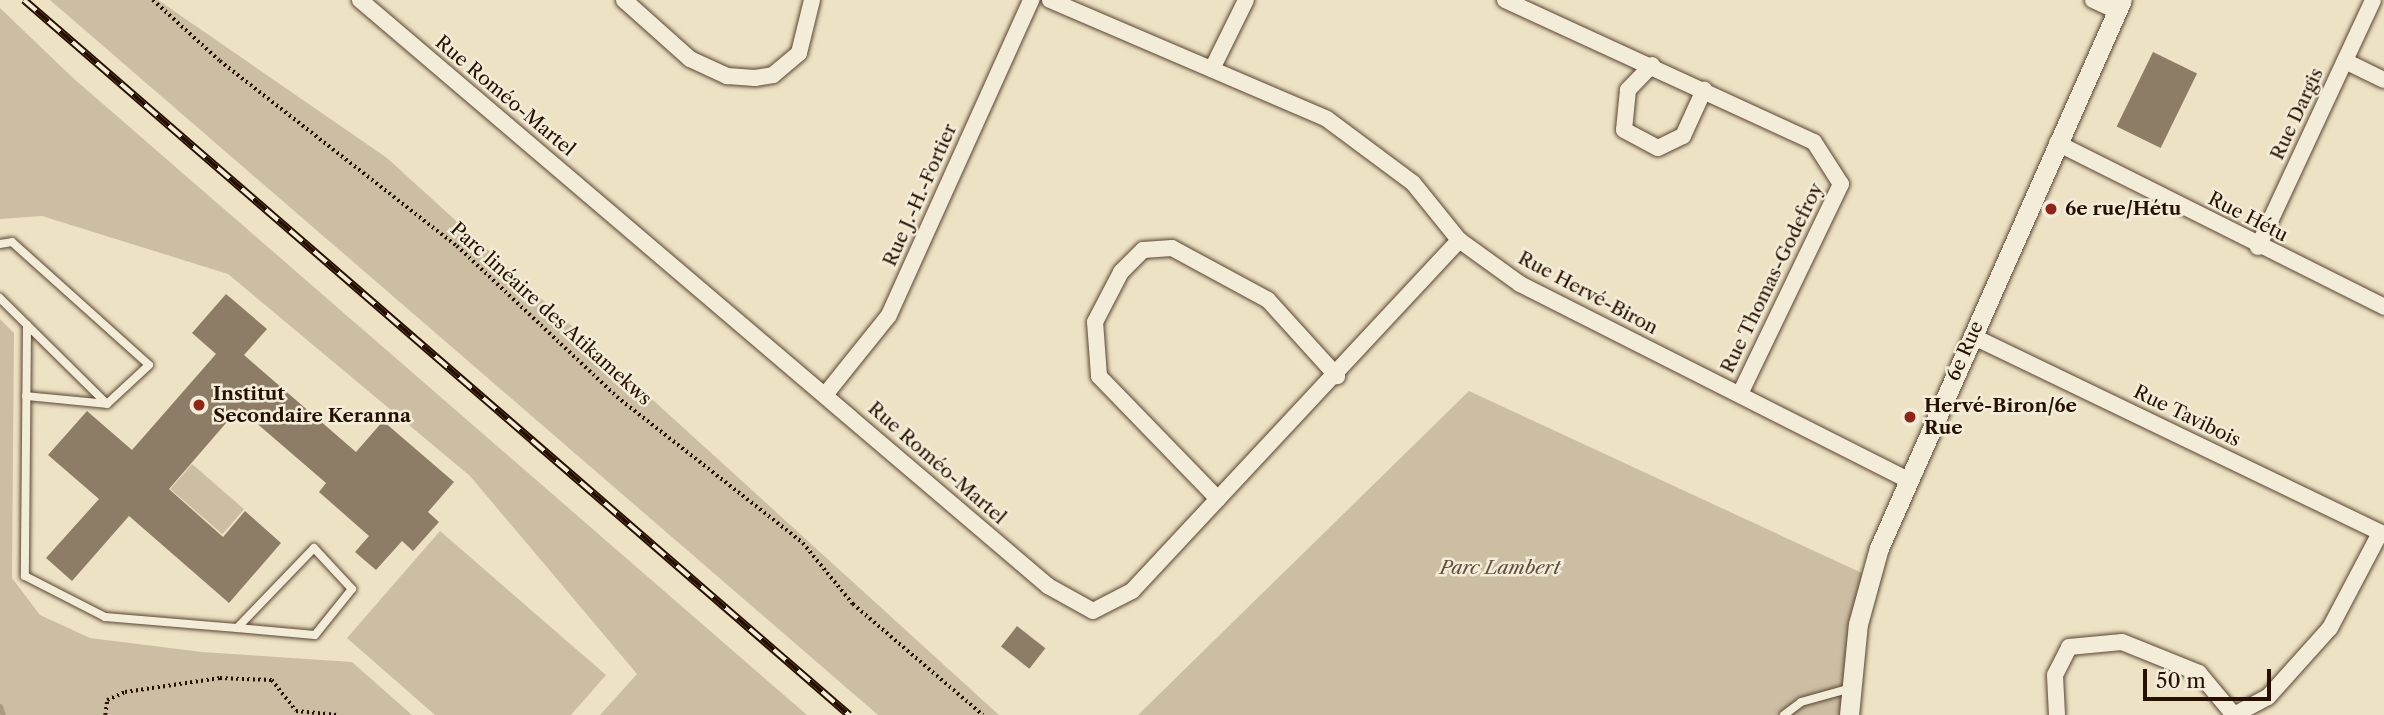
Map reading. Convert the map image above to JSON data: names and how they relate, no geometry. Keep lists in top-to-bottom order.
{
  "streets": {
    "street": [
      "Rue Roméo-Martel",
      "Rue Dargis",
      "Rue J.-H.-Fortier",
      "Rue Hétu",
      "Rue Thomas-Godefroy",
      "Rue Hervé-Biron",
      "6e Rue",
      "Rue Tavibois"
    ],
    "path": ["Parc linéaire des Atikamekws"]
  },
  "crossings": [
    ["Rue Roméo-Martel", "Rue J.-H.-Fortier"],
    ["Rue Roméo-Martel", "Rue Hervé-Biron"],
    ["Rue Dargis", "Rue Hétu"],
    ["Rue Hétu", "6e Rue"],
    ["Rue Thomas-Godefroy", "Rue Hervé-Biron"],
    ["Rue Hervé-Biron", "6e Rue"],
    ["6e Rue", "Rue Tavibois"]
  ],
  "parks": ["Parc Lambert"],
  "places": ["6e rue/Hétu", "Institut Secondaire Keranna", "Hervé-Biron/6e Rue"],
  "scale_bar": "50 m"
}
